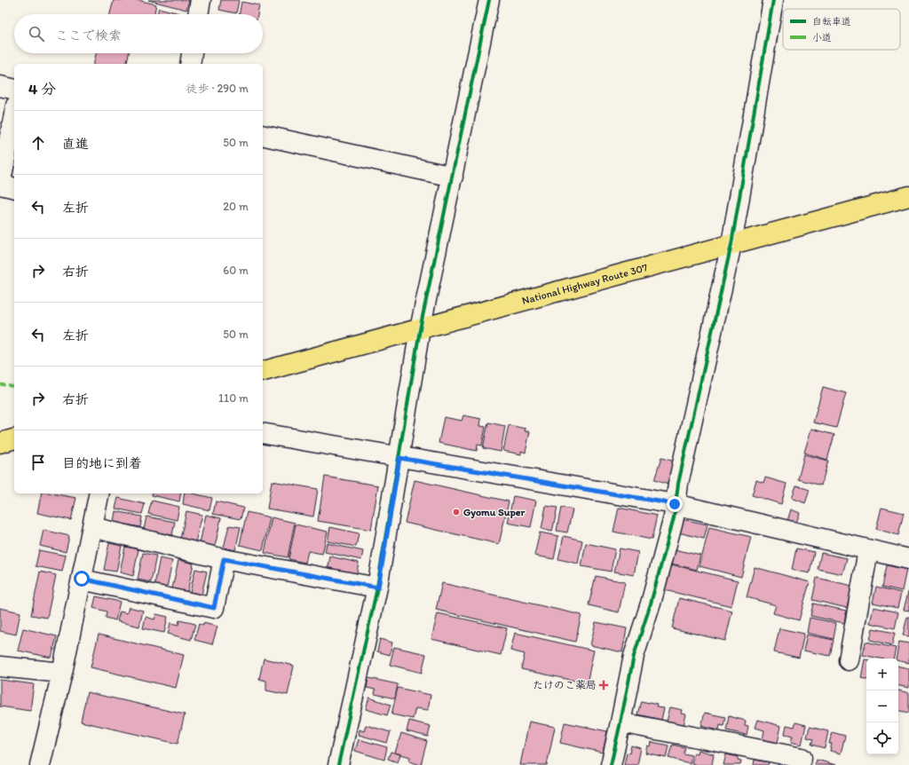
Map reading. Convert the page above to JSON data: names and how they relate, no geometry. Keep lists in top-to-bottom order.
{
  "streets": {
    "highway": ["National Highway Route 307"]
  },
  "places": {
    "other": ["Gyomu Super"],
    "health": ["たけのこ薬局"]
  },
  "legend": ["自転車道", "小道"],
  "page": {
    "search": "ここで検索",
    "heading": ["4 分", "徒歩 · 290 m"],
    "list": [
      ["直進", "50 m"],
      ["左折", "20 m"],
      ["右折", "60 m"],
      ["左折", "50 m"],
      ["右折", "110 m"],
      "目的地に到着"
    ],
    "map_buttons": ["+", "−"]
  }
}
